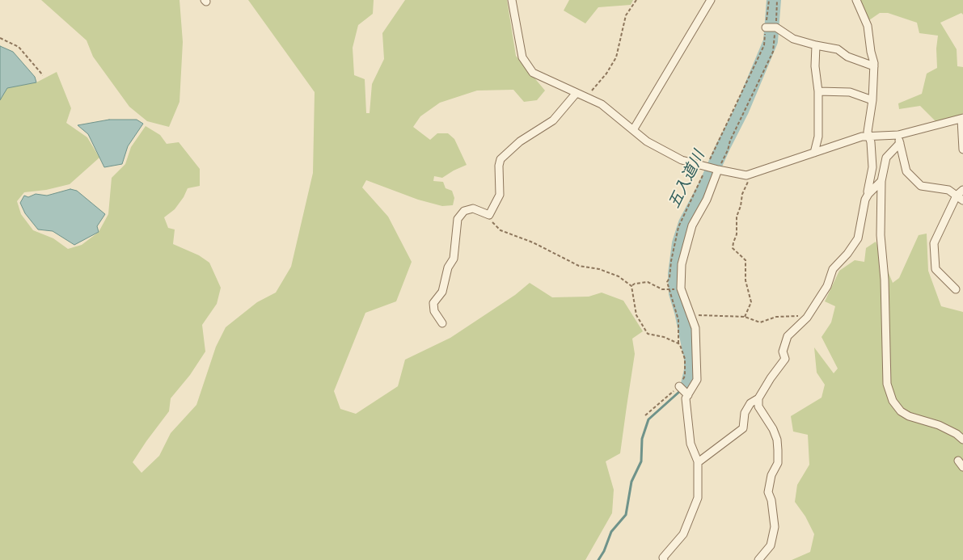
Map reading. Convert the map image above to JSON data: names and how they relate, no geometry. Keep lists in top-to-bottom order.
{
  "water": ["五入道川"]
}
